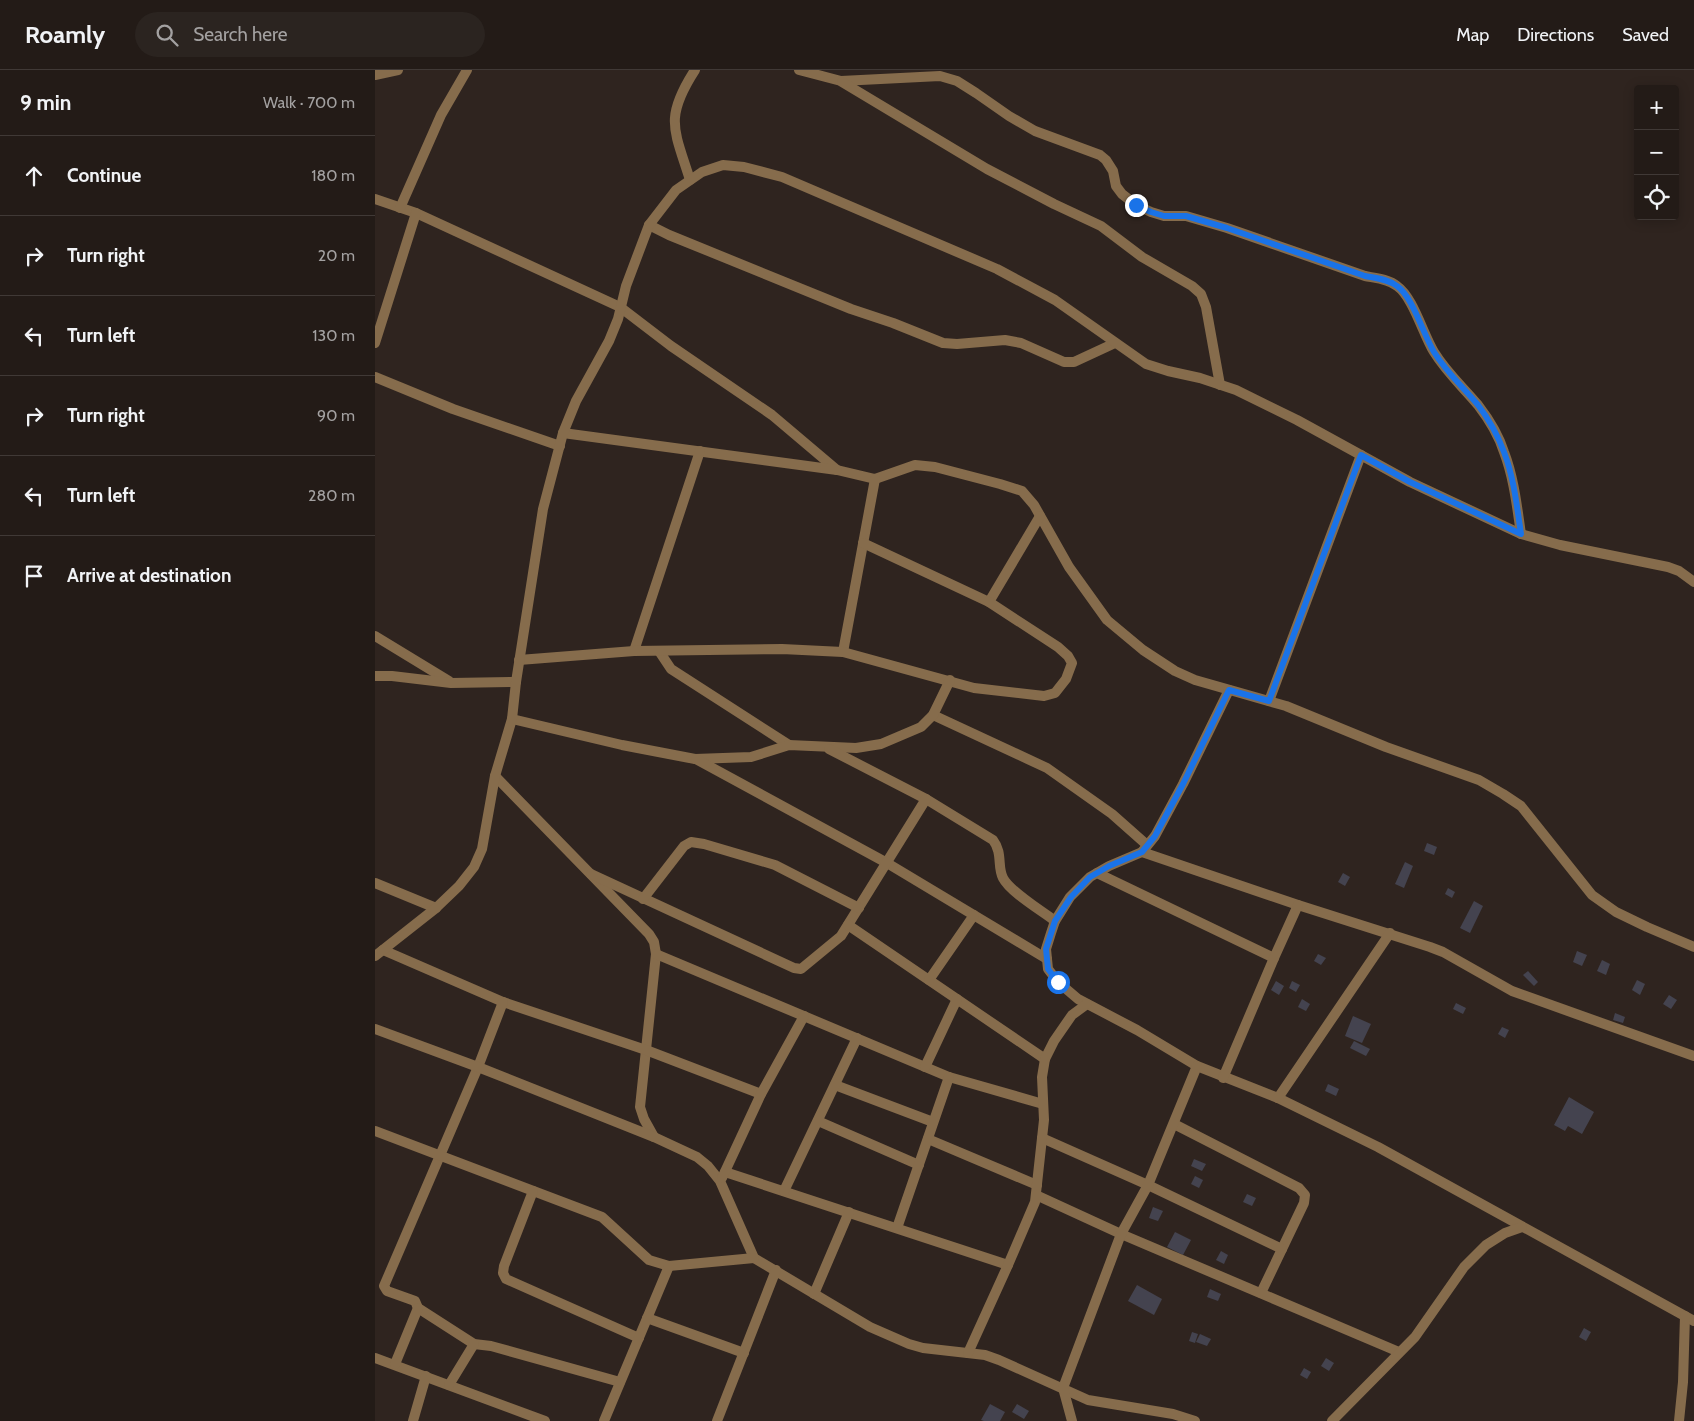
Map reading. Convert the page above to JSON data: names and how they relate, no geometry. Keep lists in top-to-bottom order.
{
  "page": {
    "header": "Roamly",
    "search": "Search here",
    "nav": ["Map", "Directions", "Saved"],
    "heading": ["9 min", "Walk · 700 m"],
    "map_buttons": ["+", "−"],
    "list": [
      ["Continue", "180 m"],
      ["Turn right", "20 m"],
      ["Turn left", "130 m"],
      ["Turn right", "90 m"],
      ["Turn left", "280 m"],
      "Arrive at destination"
    ]
  }
}
